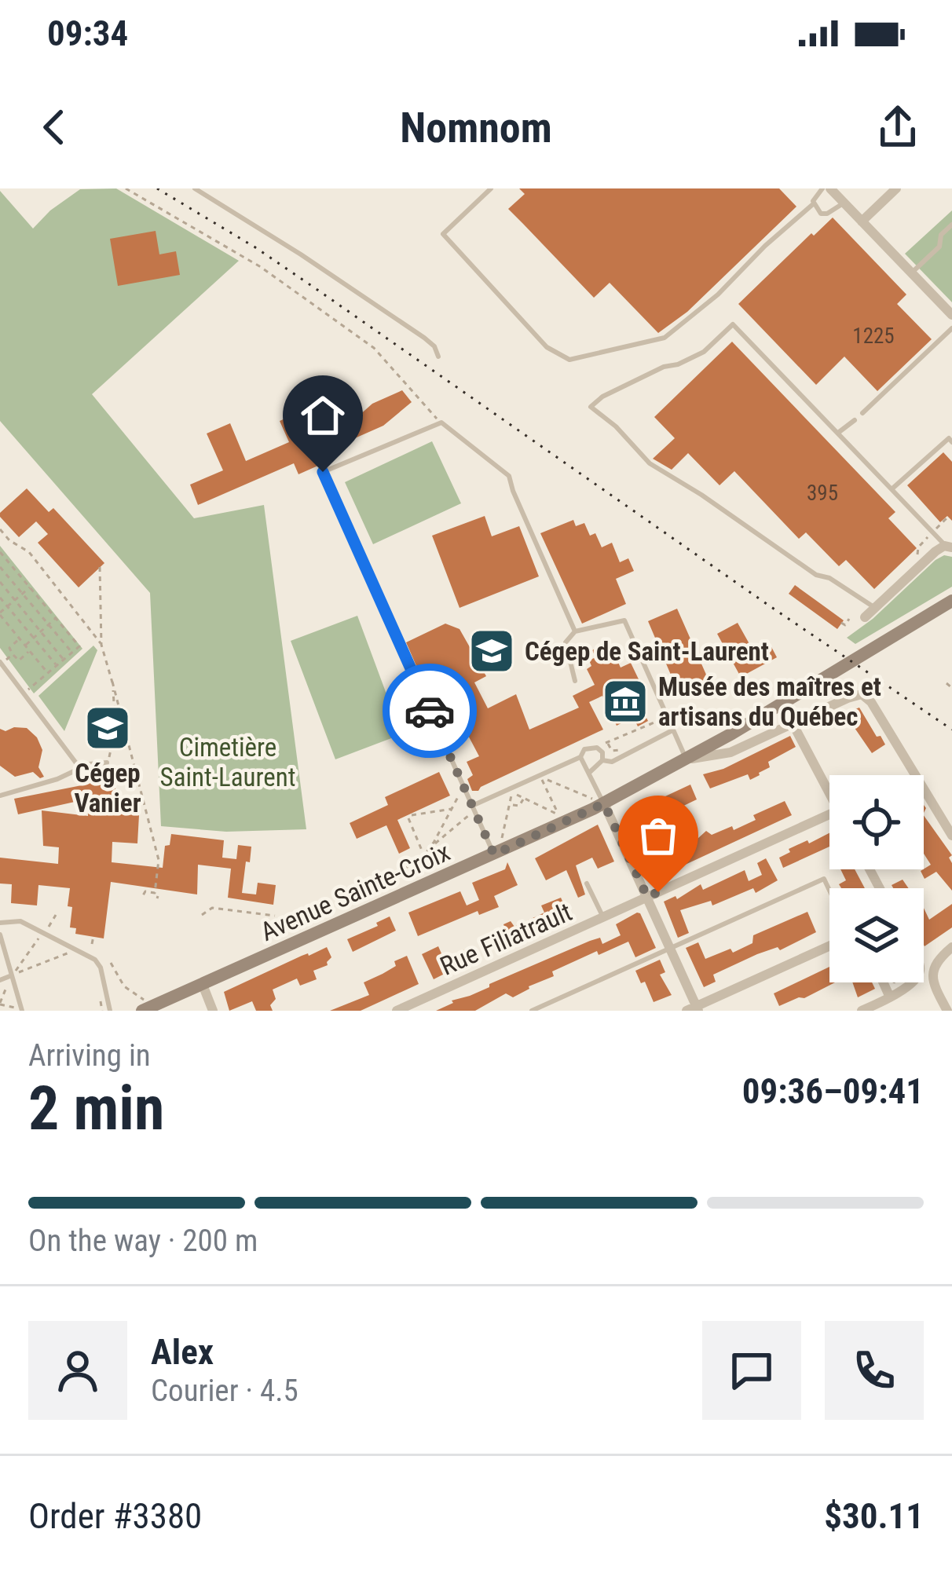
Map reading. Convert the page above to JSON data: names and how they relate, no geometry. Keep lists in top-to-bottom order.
{
  "streets": {
    "main road": ["Avenue Sainte-Croix"],
    "street": ["Rue Filiatrault"]
  },
  "parks": ["Cimetière Saint-Laurent"],
  "places": {
    "school or university": ["Cégep de Saint-Laurent", "Cégep Vanier"],
    "museum": ["Musée des maîtres et artisans du Québec"]
  },
  "house_numbers": ["1225", "395"],
  "page": {
    "status": "09:34",
    "header": "Nomnom",
    "heading": ["2 min", "Arriving in", "09:36–09:41"],
    "panel": [
      "Alex",
      "Courier · 4.5",
      "Order #3380",
      "$30.11"
    ],
    "bar": "On the way · 200 m"
  }
}
